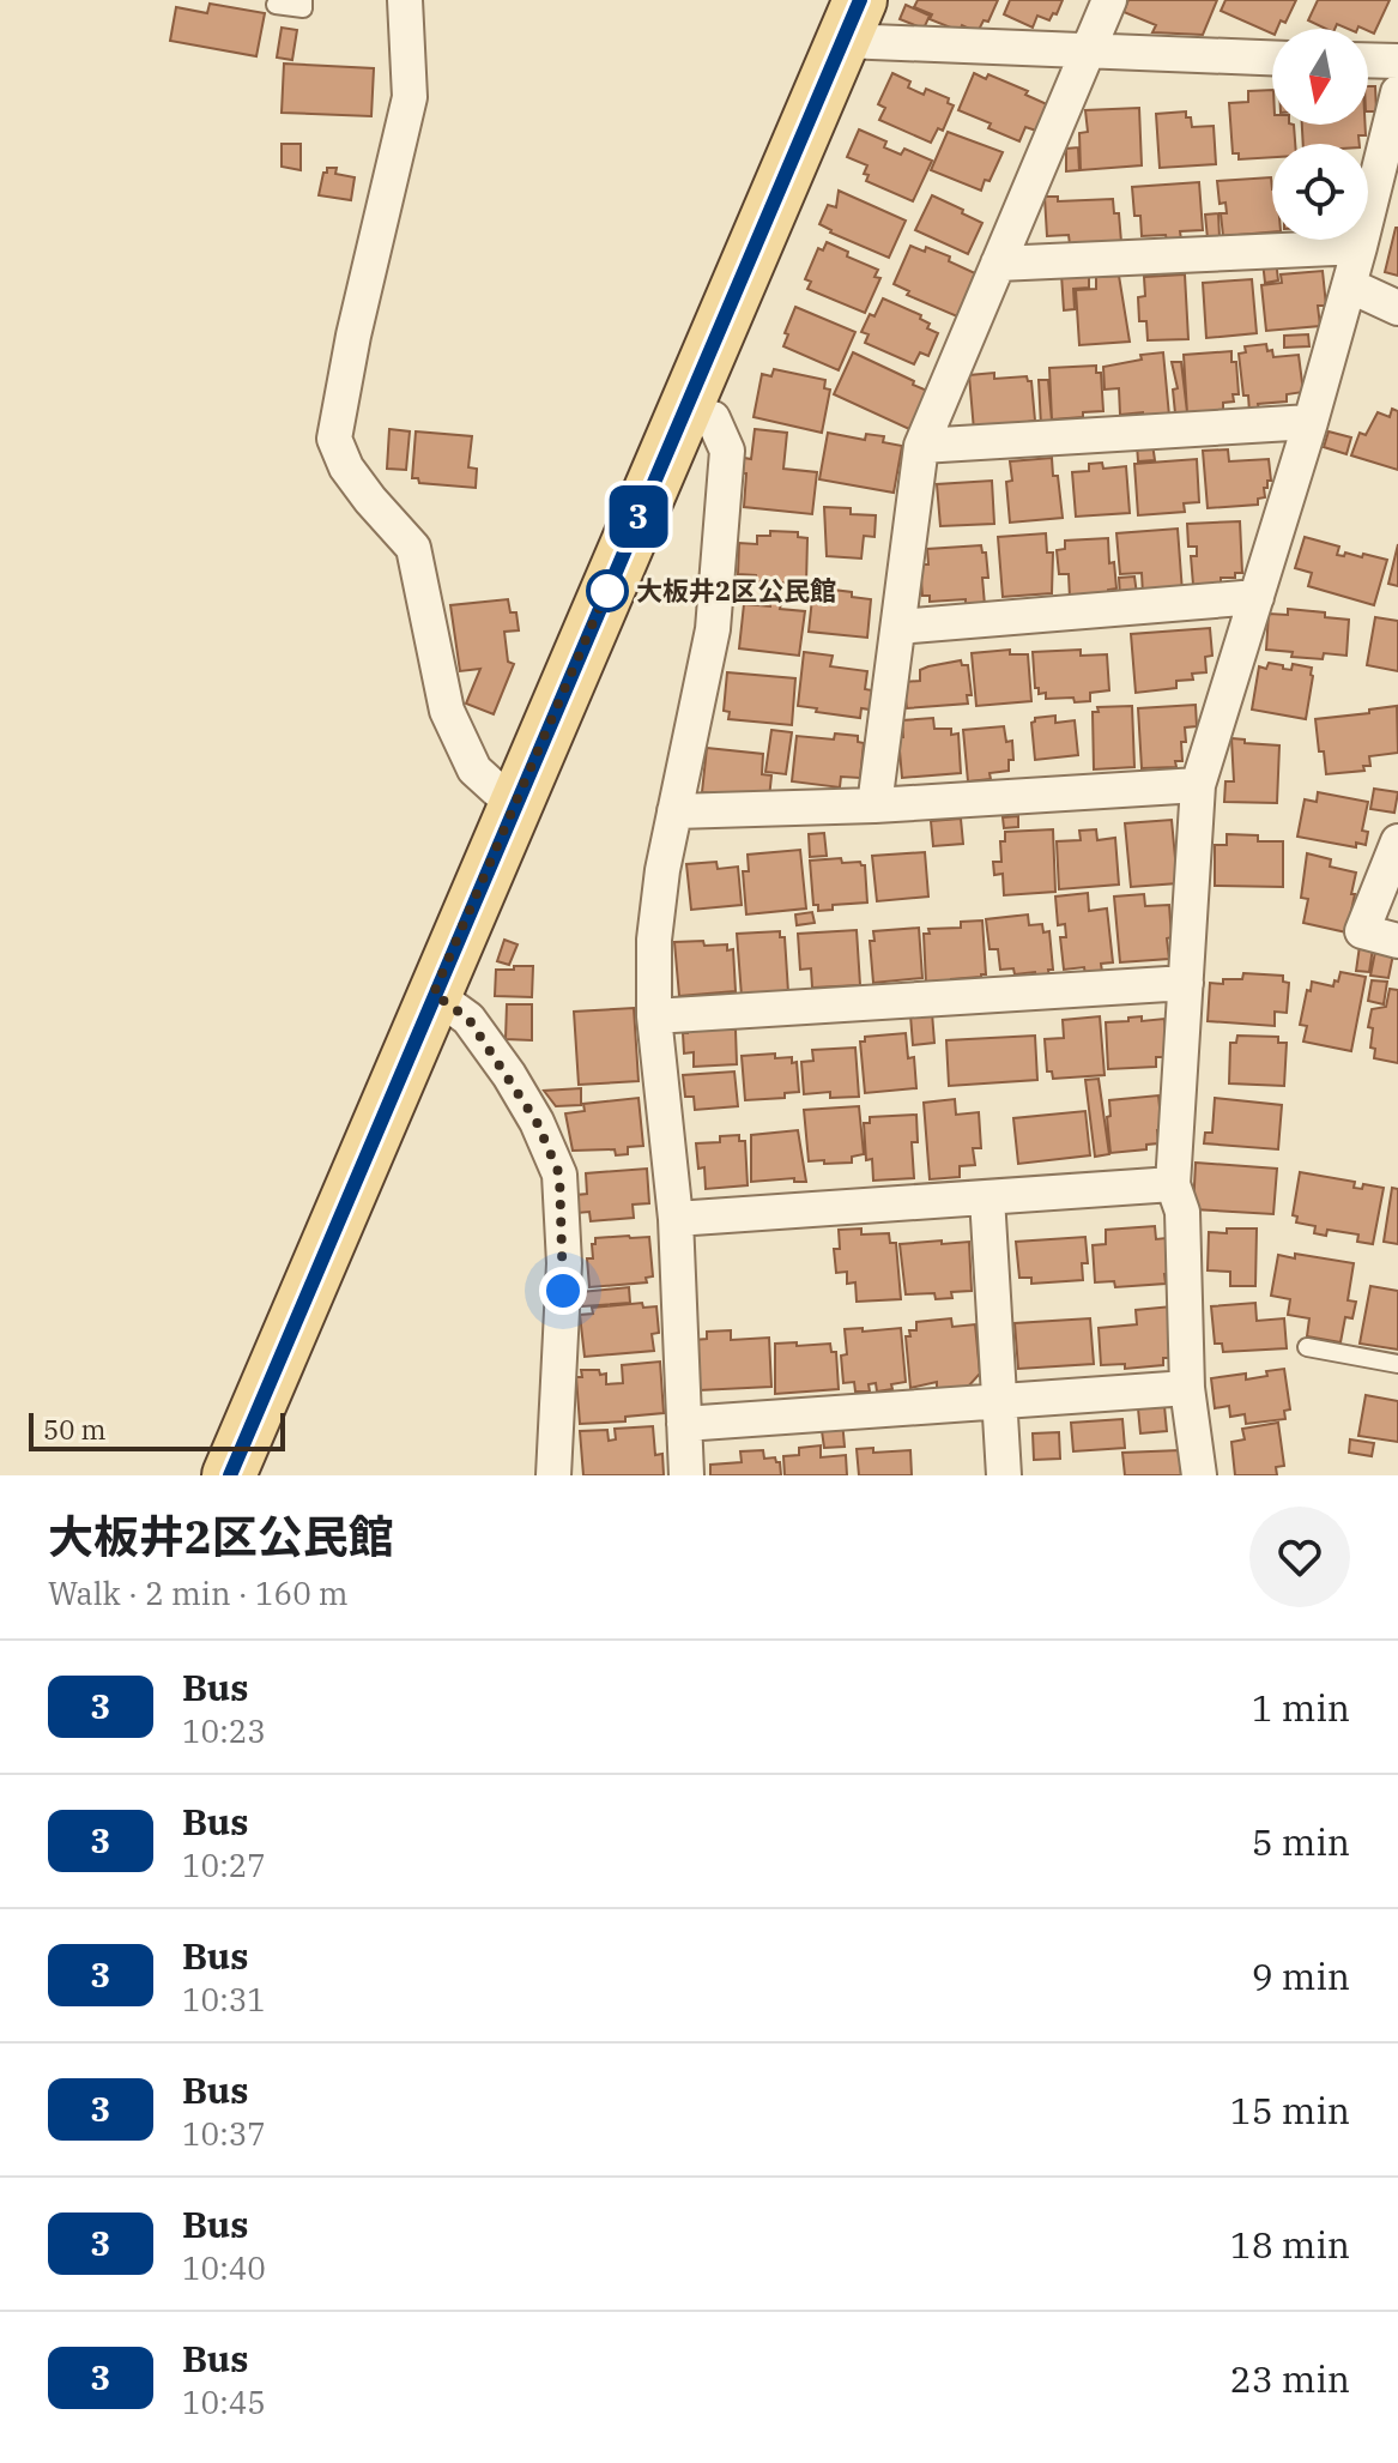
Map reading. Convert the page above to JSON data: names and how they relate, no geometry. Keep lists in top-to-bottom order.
{
  "places": ["大板井2区公民館"],
  "lines": ["bus line 3"],
  "scale_bar": "50 m",
  "north": "bottom",
  "page": {
    "on_map": "3",
    "scale": "50 m",
    "heading": ["大板井2区公民館", "Walk · 2 min · 160 m"],
    "list": [
      {
        "mark": "3",
        "name": "Bus",
        "note": "10:23",
        "value": "1 min"
      },
      {
        "mark": "3",
        "name": "Bus",
        "note": "10:27",
        "value": "5 min"
      },
      {
        "mark": "3",
        "name": "Bus",
        "note": "10:31",
        "value": "9 min"
      },
      {
        "mark": "3",
        "name": "Bus",
        "note": "10:37",
        "value": "15 min"
      },
      {
        "mark": "3",
        "name": "Bus",
        "note": "10:40",
        "value": "18 min"
      },
      {
        "mark": "3",
        "name": "Bus",
        "note": "10:45",
        "value": "23 min"
      }
    ]
  }
}
